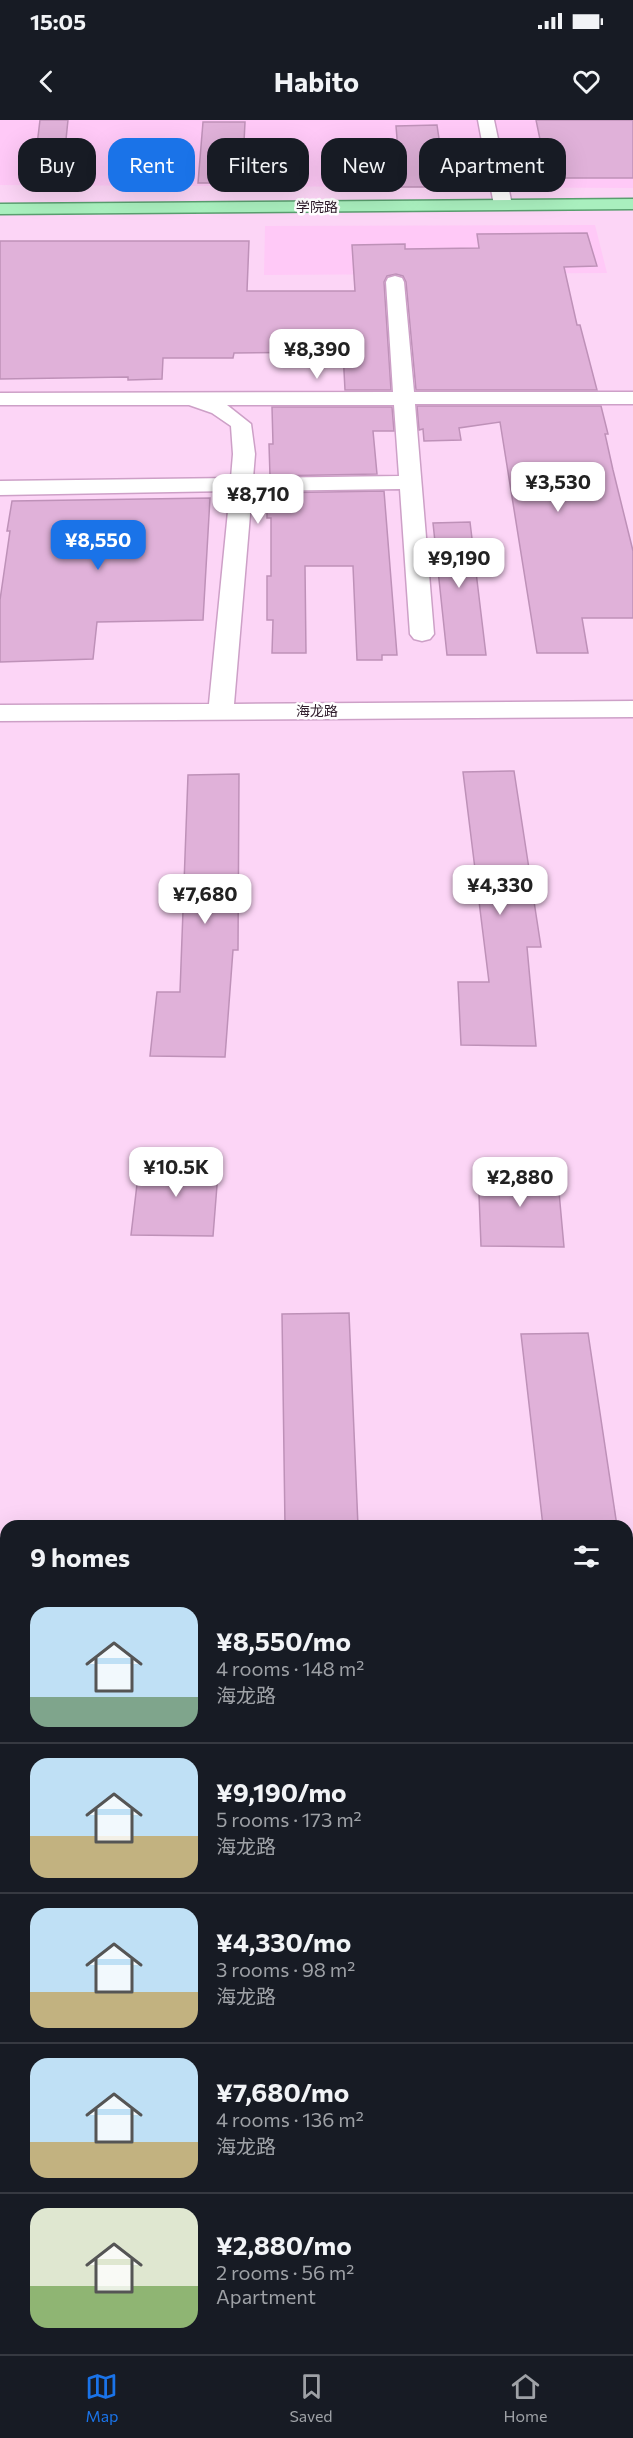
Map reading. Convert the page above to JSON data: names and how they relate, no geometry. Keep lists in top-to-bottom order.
{
  "streets": {
    "main road": ["学院路"],
    "street": ["海龙路"]
  },
  "page": {
    "status": "15:05",
    "header": "Habito",
    "chip": [
      "Buy",
      "Rent",
      "Filters",
      "New",
      "Apartment"
    ],
    "price": [
      "¥8,390",
      "¥3,530",
      "¥8,710",
      "¥8,550",
      "¥9,190",
      "¥4,330",
      "¥7,680",
      "¥10.5K",
      "¥2,880"
    ],
    "heading": "9 homes",
    "list": [
      {
        "name": "¥8,550/mo",
        "note": "4 rooms · 148 m² · 海龙路"
      },
      {
        "name": "¥9,190/mo",
        "note": "5 rooms · 173 m² · 海龙路"
      },
      {
        "name": "¥4,330/mo",
        "note": "3 rooms · 98 m² · 海龙路"
      },
      {
        "name": "¥7,680/mo",
        "note": "4 rooms · 136 m² · 海龙路"
      },
      {
        "name": "¥2,880/mo",
        "note": "2 rooms · 56 m² · Apartment"
      }
    ],
    "tabs": ["Map", "Saved", "Home"]
  }
}
